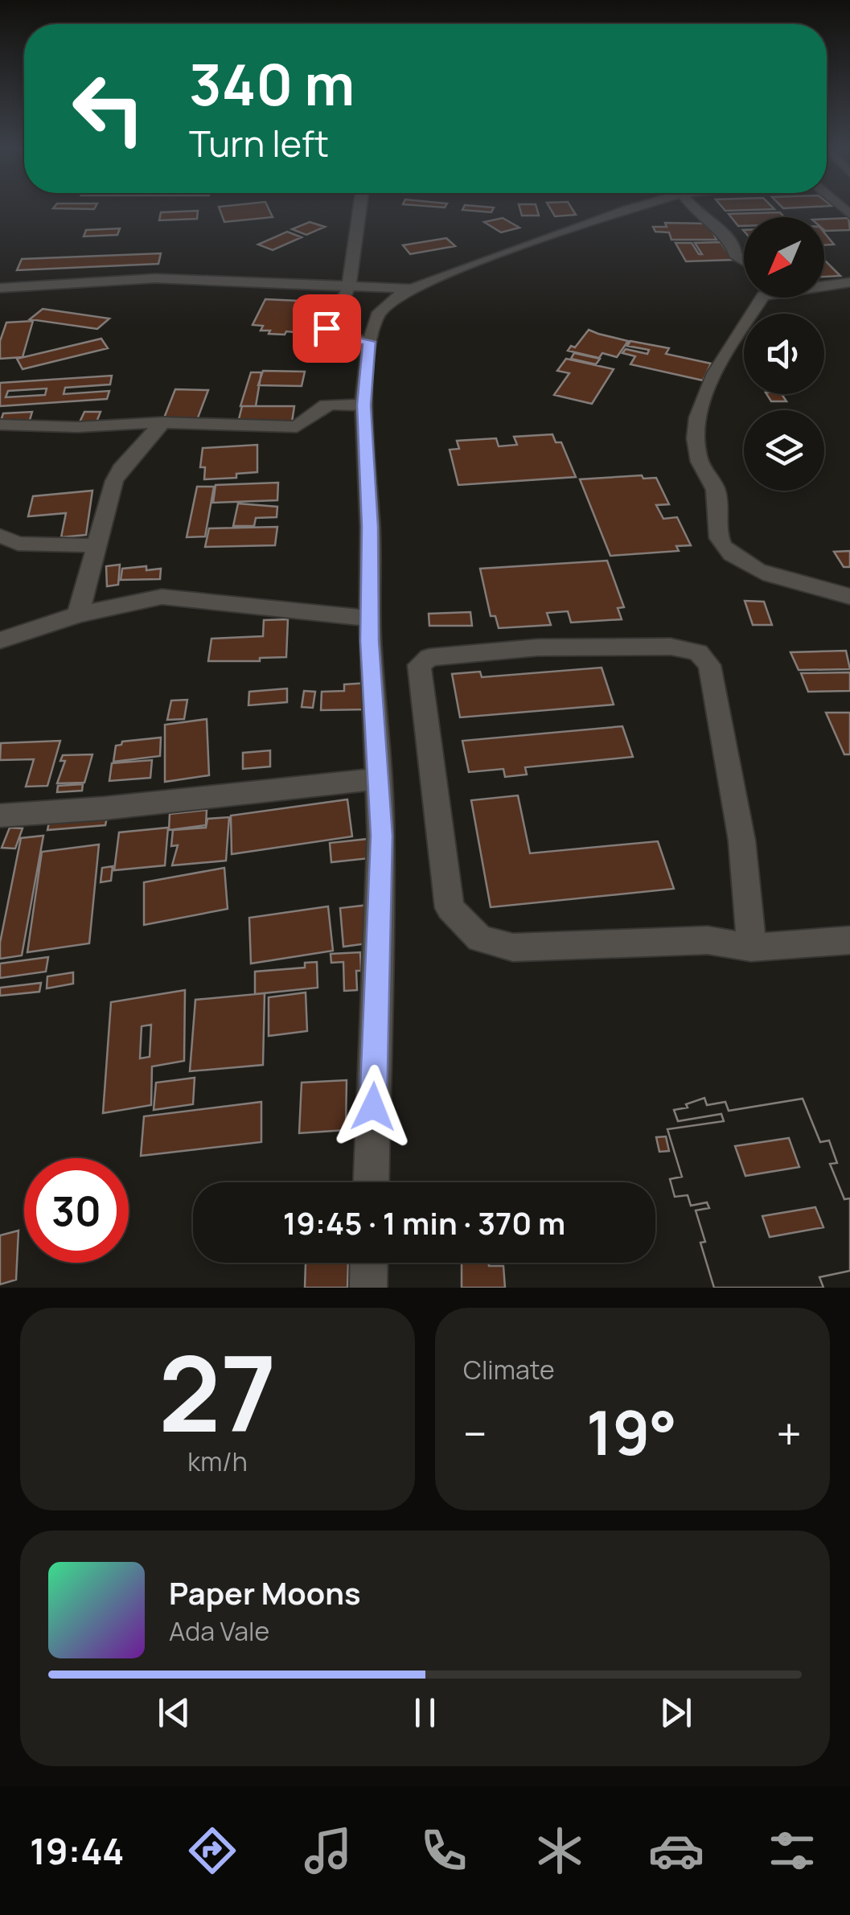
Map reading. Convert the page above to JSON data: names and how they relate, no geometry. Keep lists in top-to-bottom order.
{
  "north": "bottom left",
  "page": {
    "turn": ["340 m", "Turn left"],
    "limit": "30",
    "trip": "19:45 · 1 min · 370 m",
    "tile": [
      ["27", "km/h"],
      "Climate"
    ],
    "heat": ["−", "19°", "+"],
    "song": ["Paper Moons", "Ada Vale"],
    "tabs": "19:44"
  }
}
